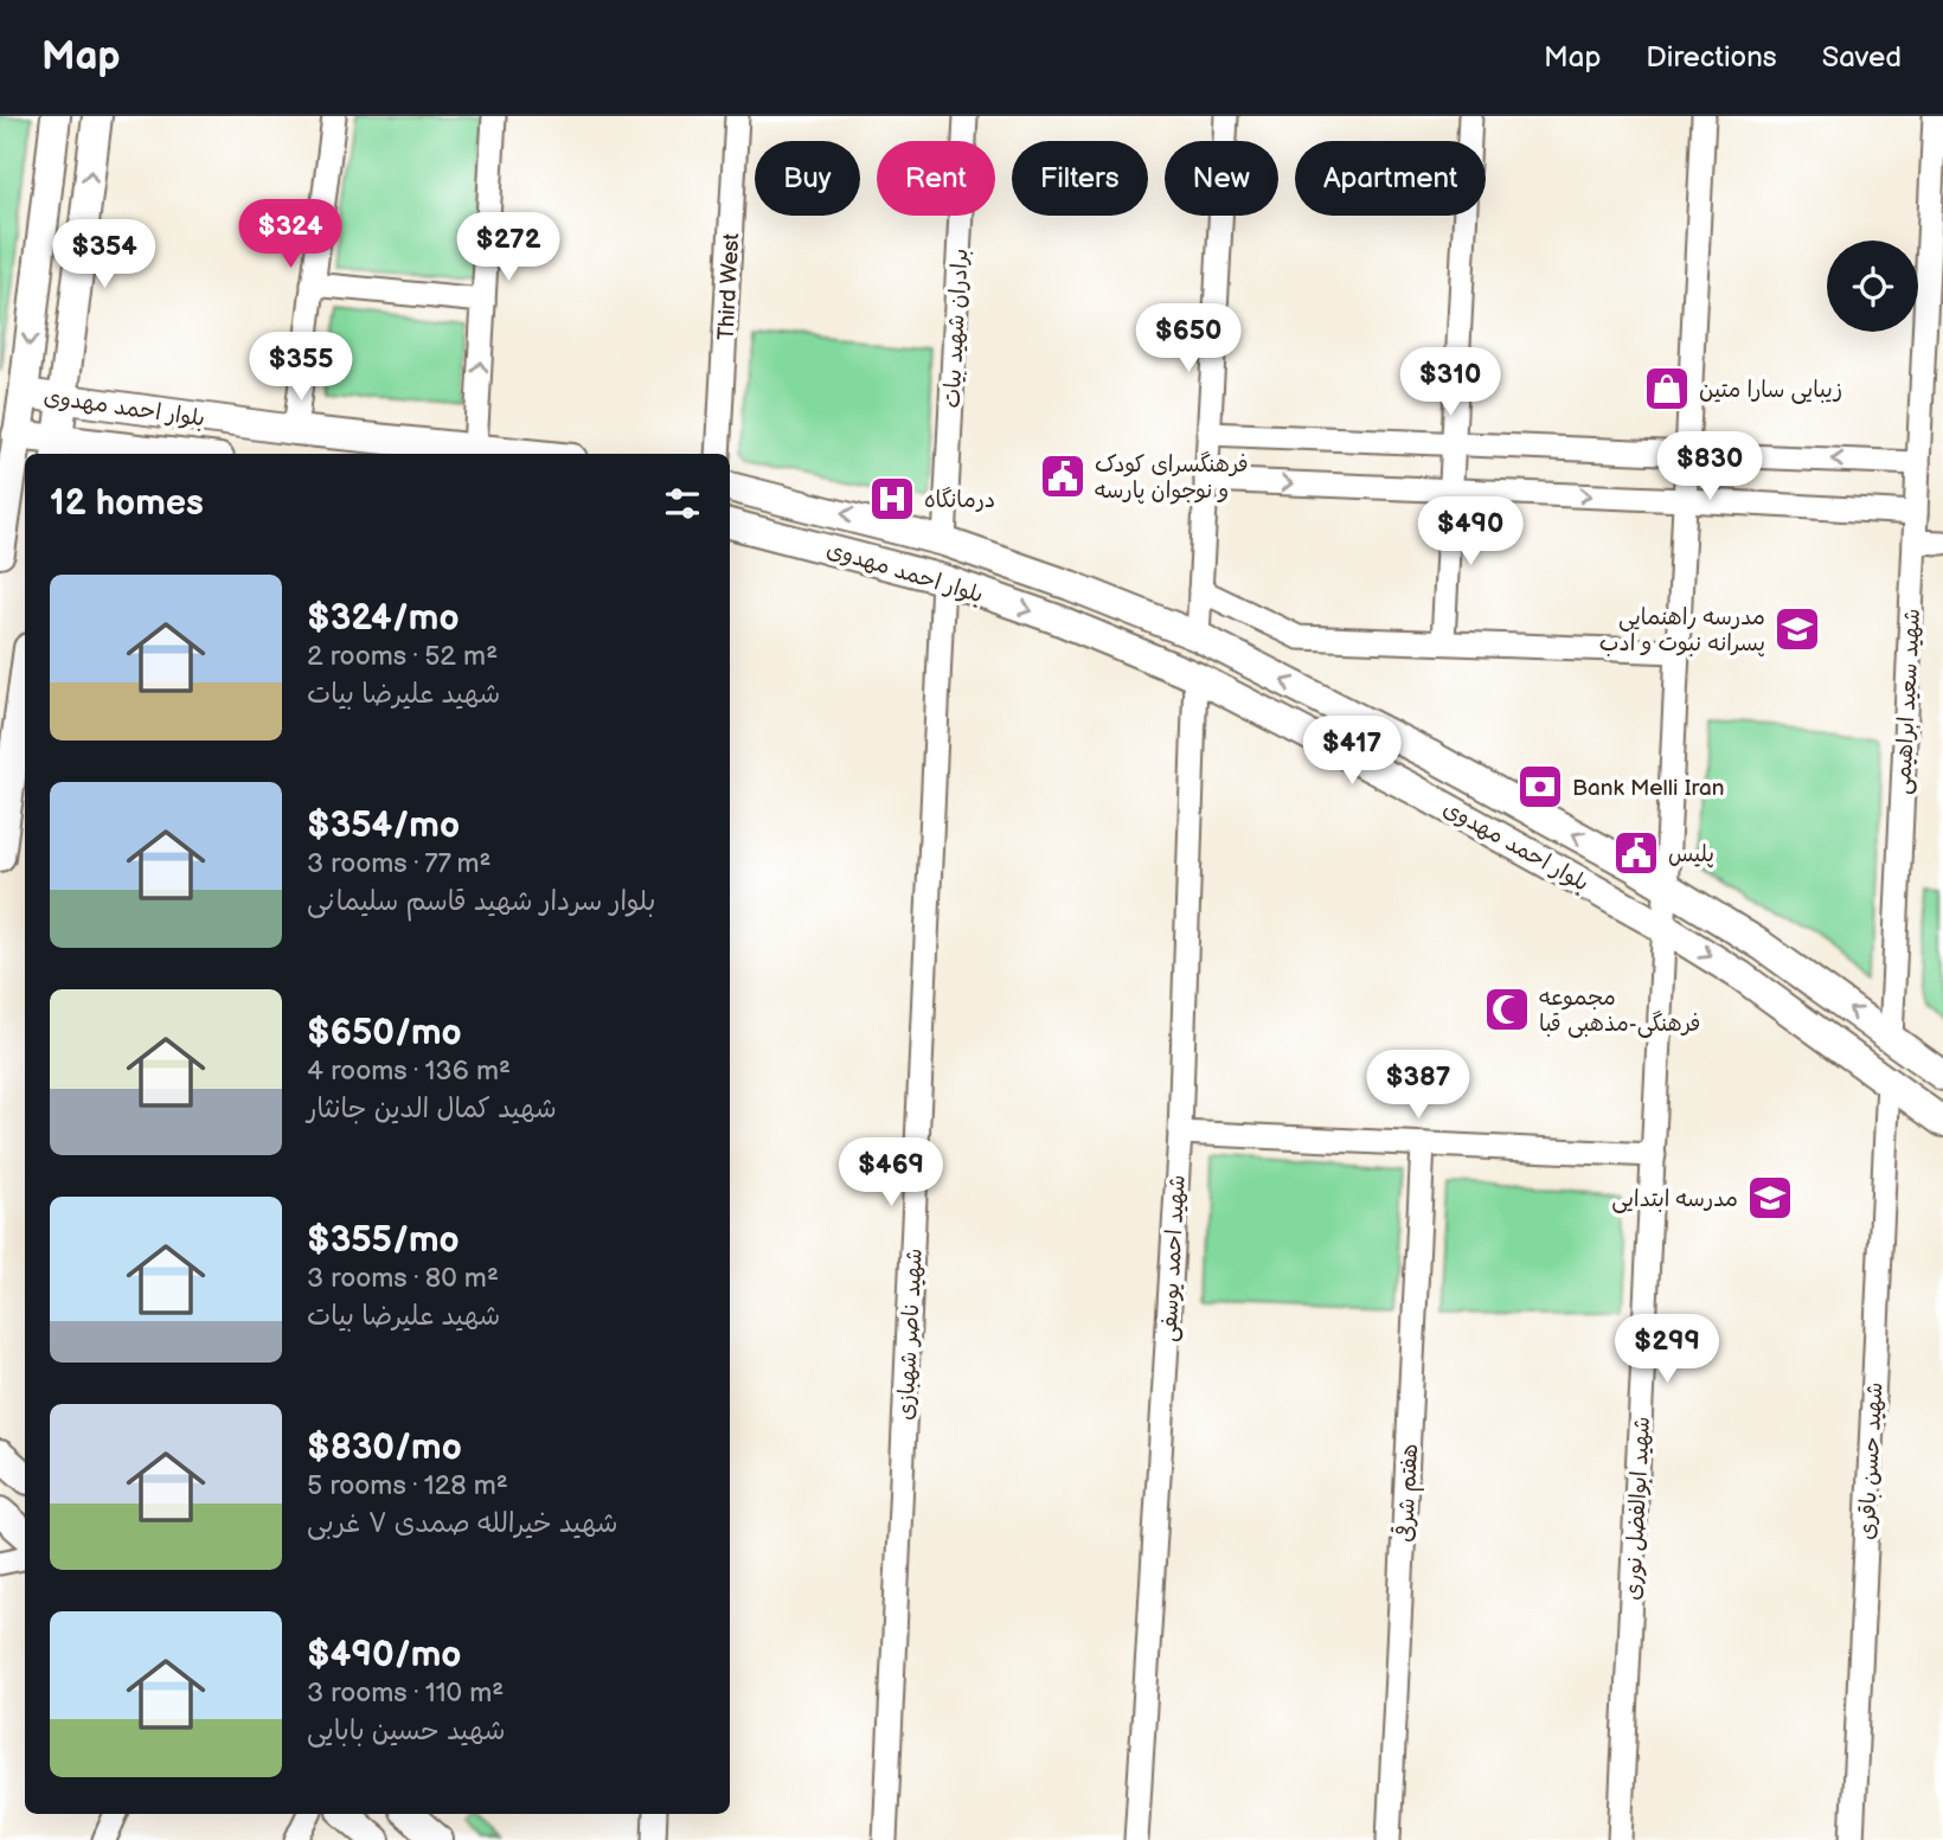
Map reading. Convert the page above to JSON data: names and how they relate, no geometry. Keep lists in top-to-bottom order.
{
  "streets": {
    "main road": ["بلوار احمد مهدوی"],
    "street": [
      "Third West",
      "برادران شهید بیات",
      "شهید سعید ابراهیمی",
      "شهید احمد یوسفی",
      "شهید ناصر شهبازی",
      "شهید حسن باقری",
      "هفتم شرقی",
      "شهید ابوالفضل نوری"
    ]
  },
  "crossings": [
    ["برادران شهید بیات", "بلوار احمد مهدوی"],
    ["بلوار احمد مهدوی", "شهید سعید ابراهیمی"],
    ["بلوار احمد مهدوی", "شهید احمد یوسفی"],
    ["بلوار احمد مهدوی", "شهید ناصر شهبازی"],
    ["بلوار احمد مهدوی", "شهید حسن باقری"],
    ["بلوار احمد مهدوی", "شهید ابوالفضل نوری"]
  ],
  "places": {
    "shop": ["زیبایی سارا متین"],
    "public building": ["فرهنگسرای کودک و نوجوان پارسه", "پلیس"],
    "hospital": ["درمانگاه"],
    "school or university": ["مدرسه راهنمایی پسرانه نبوت و ادب", "مدرسه ابتدایی"],
    "bank": ["Bank Melli Iran"],
    "mosque": ["مجموعه فرهنگی-مذهبی قبا"]
  },
  "page": {
    "header": "Map",
    "nav": ["Map", "Directions", "Saved"],
    "chip": [
      "Buy",
      "Rent",
      "Filters",
      "New",
      "Apartment"
    ],
    "price": [
      "$324",
      "$272",
      "$354",
      "$650",
      "$355",
      "$310",
      "$830",
      "$490",
      "$417",
      "$387",
      "$469",
      "$299"
    ],
    "heading": "12 homes",
    "list": [
      {
        "name": "$324/mo",
        "note": "2 rooms · 52 m² · شهید علیرضا بیات"
      },
      {
        "name": "$354/mo",
        "note": "3 rooms · 77 m² · بلوار سردار شهید قاسم سلیمانی"
      },
      {
        "name": "$650/mo",
        "note": "4 rooms · 136 m² · شهید کمال الدین جانثار"
      },
      {
        "name": "$355/mo",
        "note": "3 rooms · 80 m² · شهید علیرضا بیات"
      },
      {
        "name": "$830/mo",
        "note": "5 rooms · 128 m² · شهید خیرالله صمدی ۷ غربی"
      },
      {
        "name": "$490/mo",
        "note": "3 rooms · 110 m² · شهید حسین بابایی"
      }
    ]
  }
}
